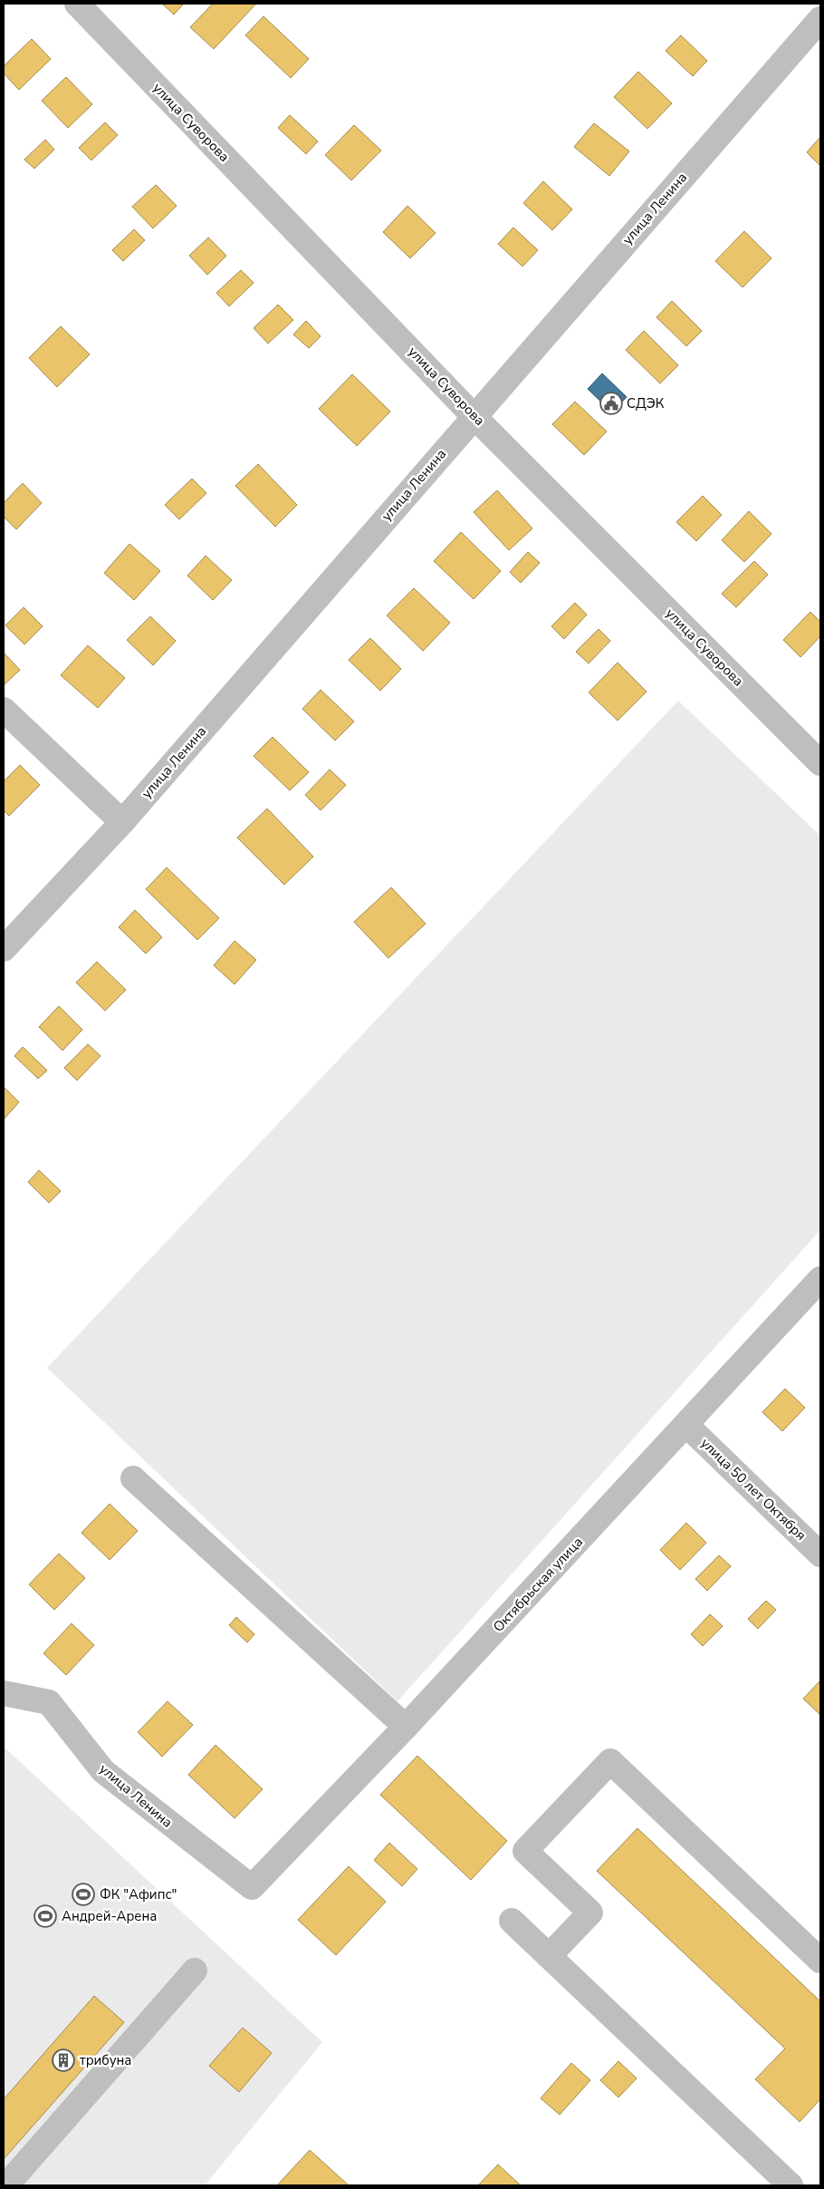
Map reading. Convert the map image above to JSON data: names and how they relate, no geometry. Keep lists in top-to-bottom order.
{
  "streets": {
    "street": [
      "улица Суворова",
      "улица Ленина",
      "улица 50 лет Октября",
      "Октябрьская улица"
    ]
  },
  "crossings": [
    ["улица Суворова", "улица Ленина"],
    ["улица Ленина", "Октябрьская улица"],
    ["улица 50 лет Октября", "Октябрьская улица"]
  ],
  "places": {
    "public building": ["СДЭК"],
    "sports": ["ФК \"Афипс\"", "Андрей-Арена"],
    "building": ["трибуна"]
  }
}
